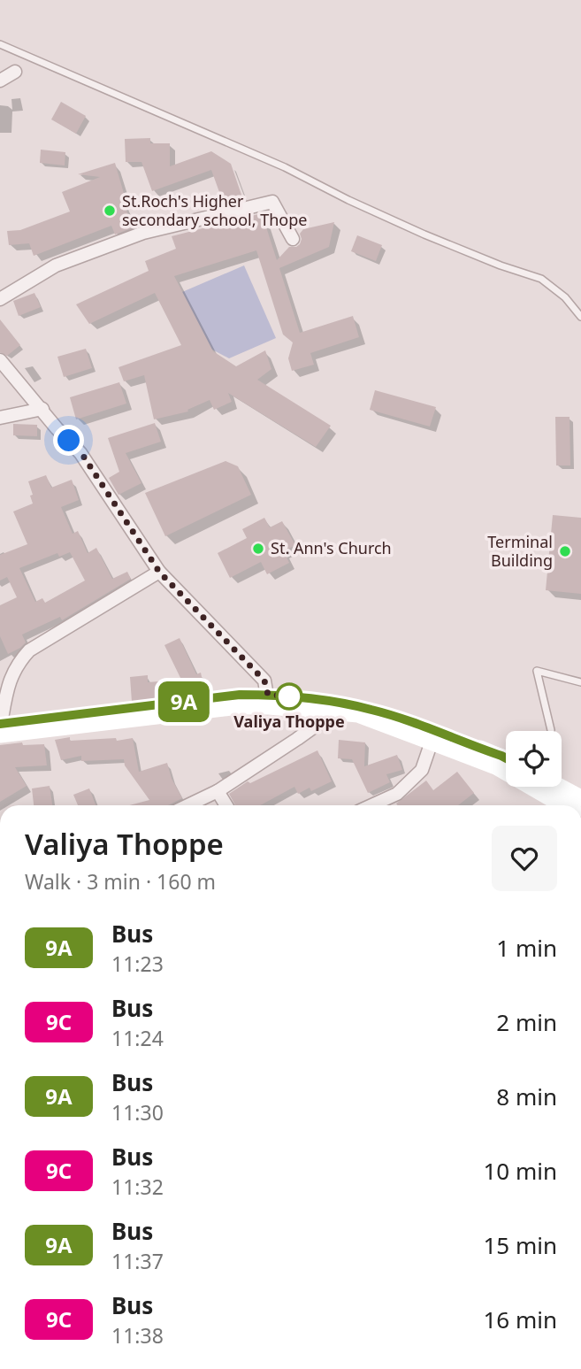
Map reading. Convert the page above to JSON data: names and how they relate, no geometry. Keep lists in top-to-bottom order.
{
  "places": [
    "St.Roch's Higher secondary school, Thope",
    "St. Ann's Church",
    "Terminal Building",
    "Valiya Thoppe"
  ],
  "lines": ["bus line 9A"],
  "page": {
    "on_map": "9A",
    "heading": ["Valiya Thoppe", "Walk · 3 min · 160 m"],
    "list": [
      {
        "mark": "9A",
        "name": "Bus",
        "note": "11:23",
        "value": "1 min"
      },
      {
        "mark": "9C",
        "name": "Bus",
        "note": "11:24",
        "value": "2 min"
      },
      {
        "mark": "9A",
        "name": "Bus",
        "note": "11:30",
        "value": "8 min"
      },
      {
        "mark": "9C",
        "name": "Bus",
        "note": "11:32",
        "value": "10 min"
      },
      {
        "mark": "9A",
        "name": "Bus",
        "note": "11:37",
        "value": "15 min"
      },
      {
        "mark": "9C",
        "name": "Bus",
        "note": "11:38",
        "value": "16 min"
      }
    ]
  }
}
